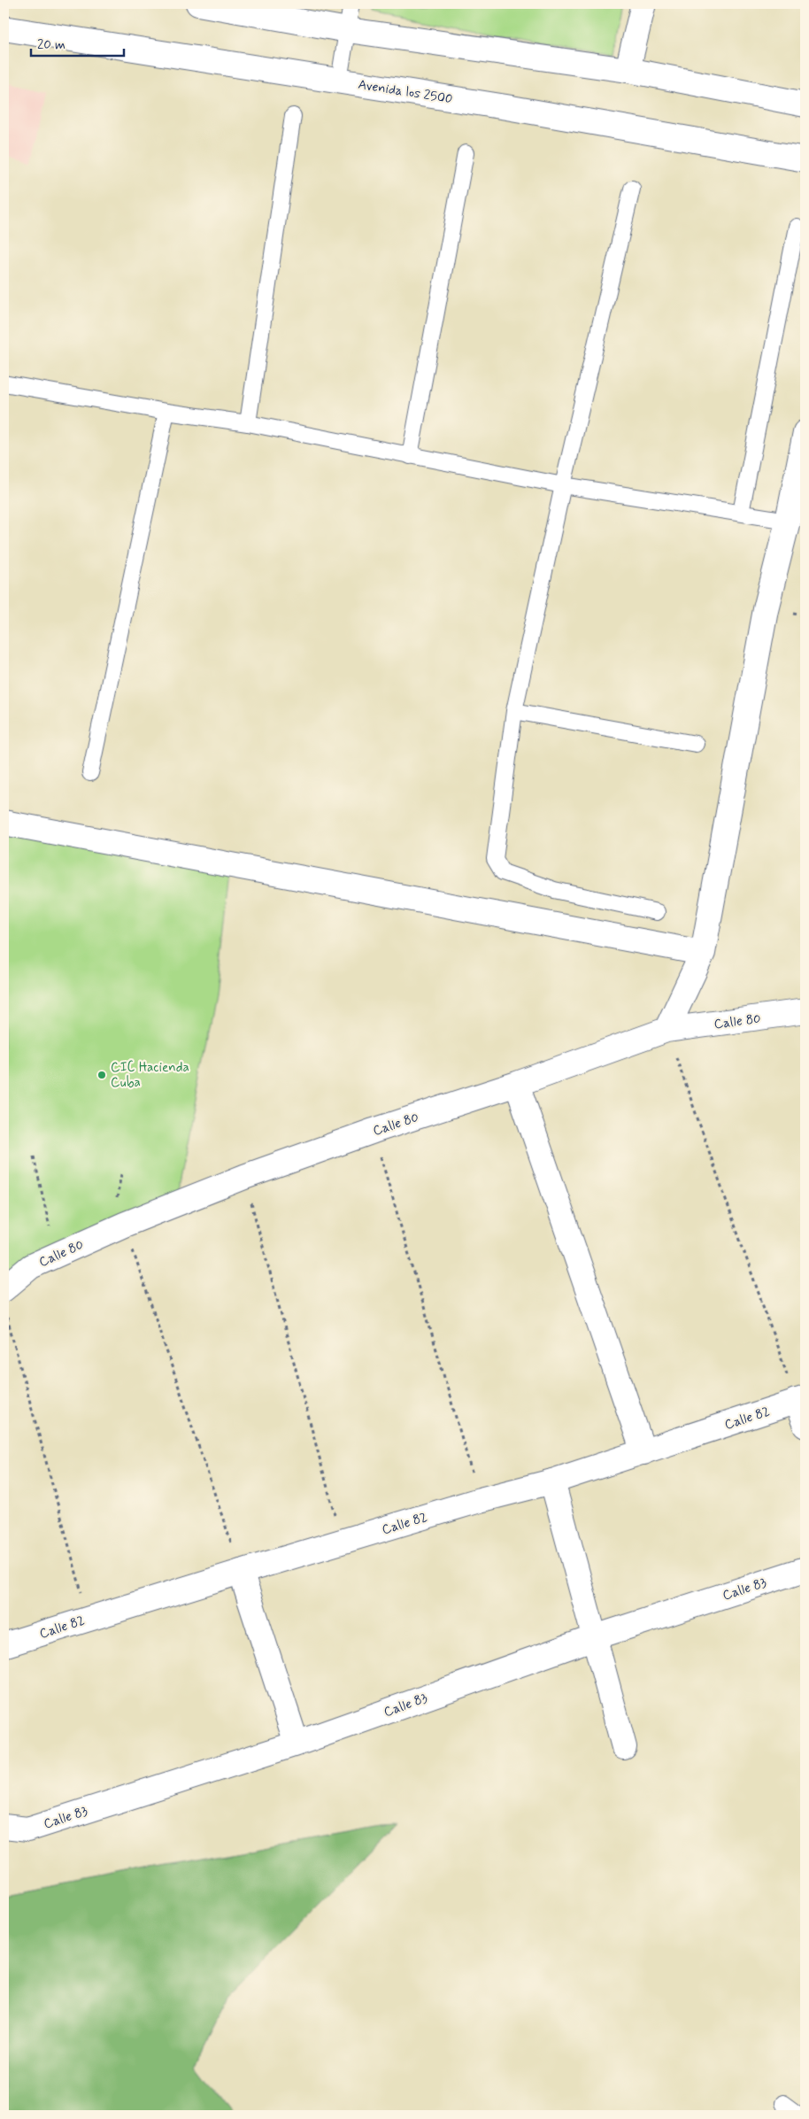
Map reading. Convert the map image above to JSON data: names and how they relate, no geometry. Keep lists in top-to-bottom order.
{
  "streets": {
    "street": [
      "Avenida los 2500",
      "Calle 80",
      "Calle 82",
      "Calle 83"
    ]
  },
  "places": ["CIC Hacienda Cuba"],
  "scale_bar": "20 m"
}
